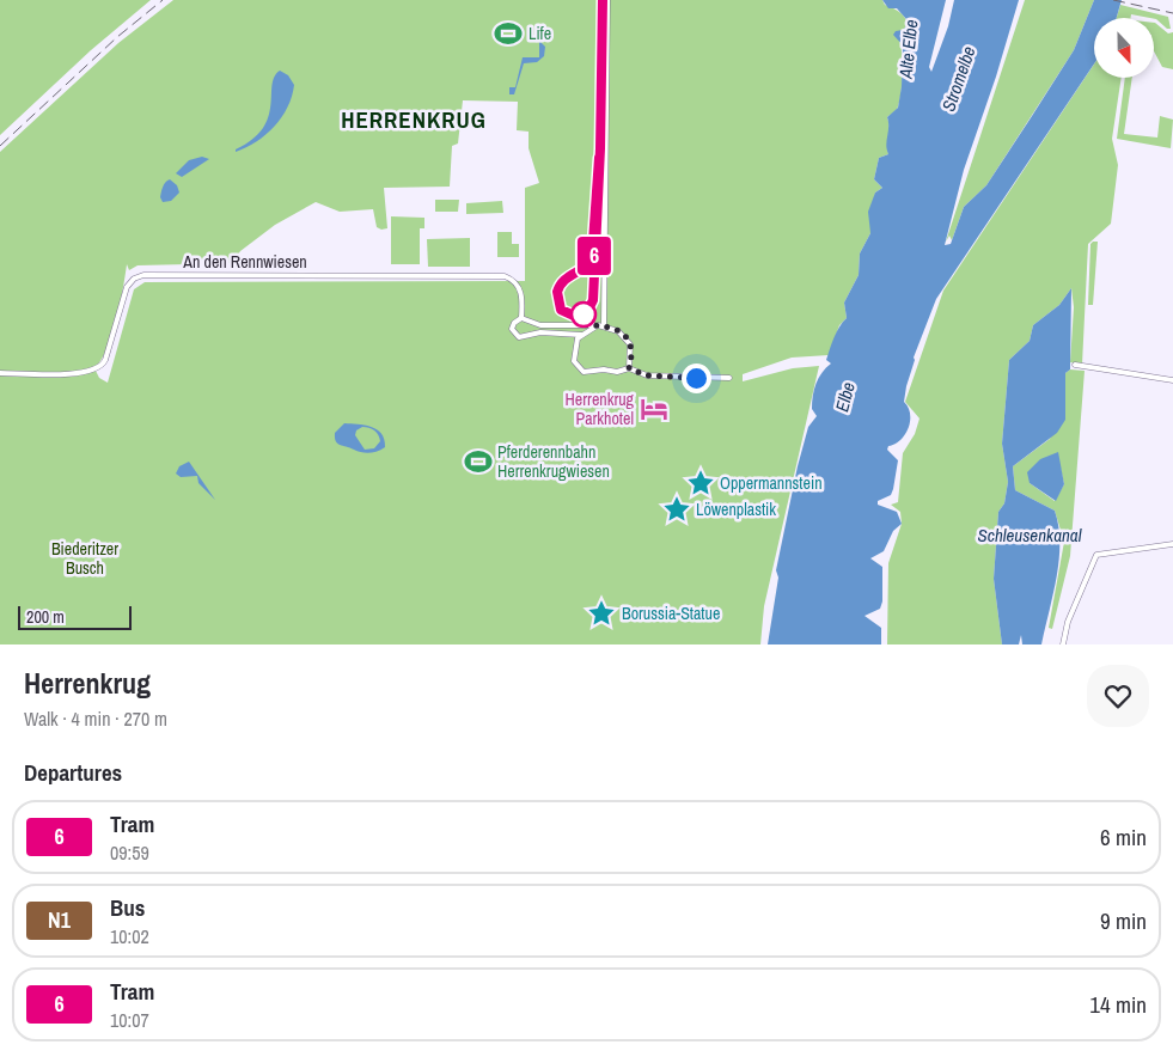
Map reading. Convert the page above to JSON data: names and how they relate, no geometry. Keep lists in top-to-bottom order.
{
  "streets": {
    "street": ["An den Rennwiesen"]
  },
  "districts": ["HERRENKRUG"],
  "water": [
    "Alte Elbe",
    "Stromelbe",
    "Elbe",
    "Schleusenkanal"
  ],
  "parks": ["Biederitzer Busch"],
  "places": {
    "sports": ["Life", "Pferderennbahn Herrenkrugwiesen"],
    "hotel": ["Herrenkrug Parkhotel"],
    "place": ["Oppermannstein", "Löwenplastik", "Borussia-Statue"]
  },
  "lines": ["tram line 6"],
  "scale_bar": "200 m",
  "north": "bottom",
  "page": {
    "on_map": "6",
    "scale": "200 m",
    "heading": [
      ["Herrenkrug", "Walk · 4 min · 270 m"],
      "Departures"
    ],
    "list": [
      {
        "mark": "6",
        "name": "Tram",
        "note": "09:59",
        "value": "6 min"
      },
      {
        "mark": "N1",
        "name": "Bus",
        "note": "10:02",
        "value": "9 min"
      },
      {
        "mark": "6",
        "name": "Tram",
        "note": "10:07",
        "value": "14 min"
      }
    ]
  }
}
